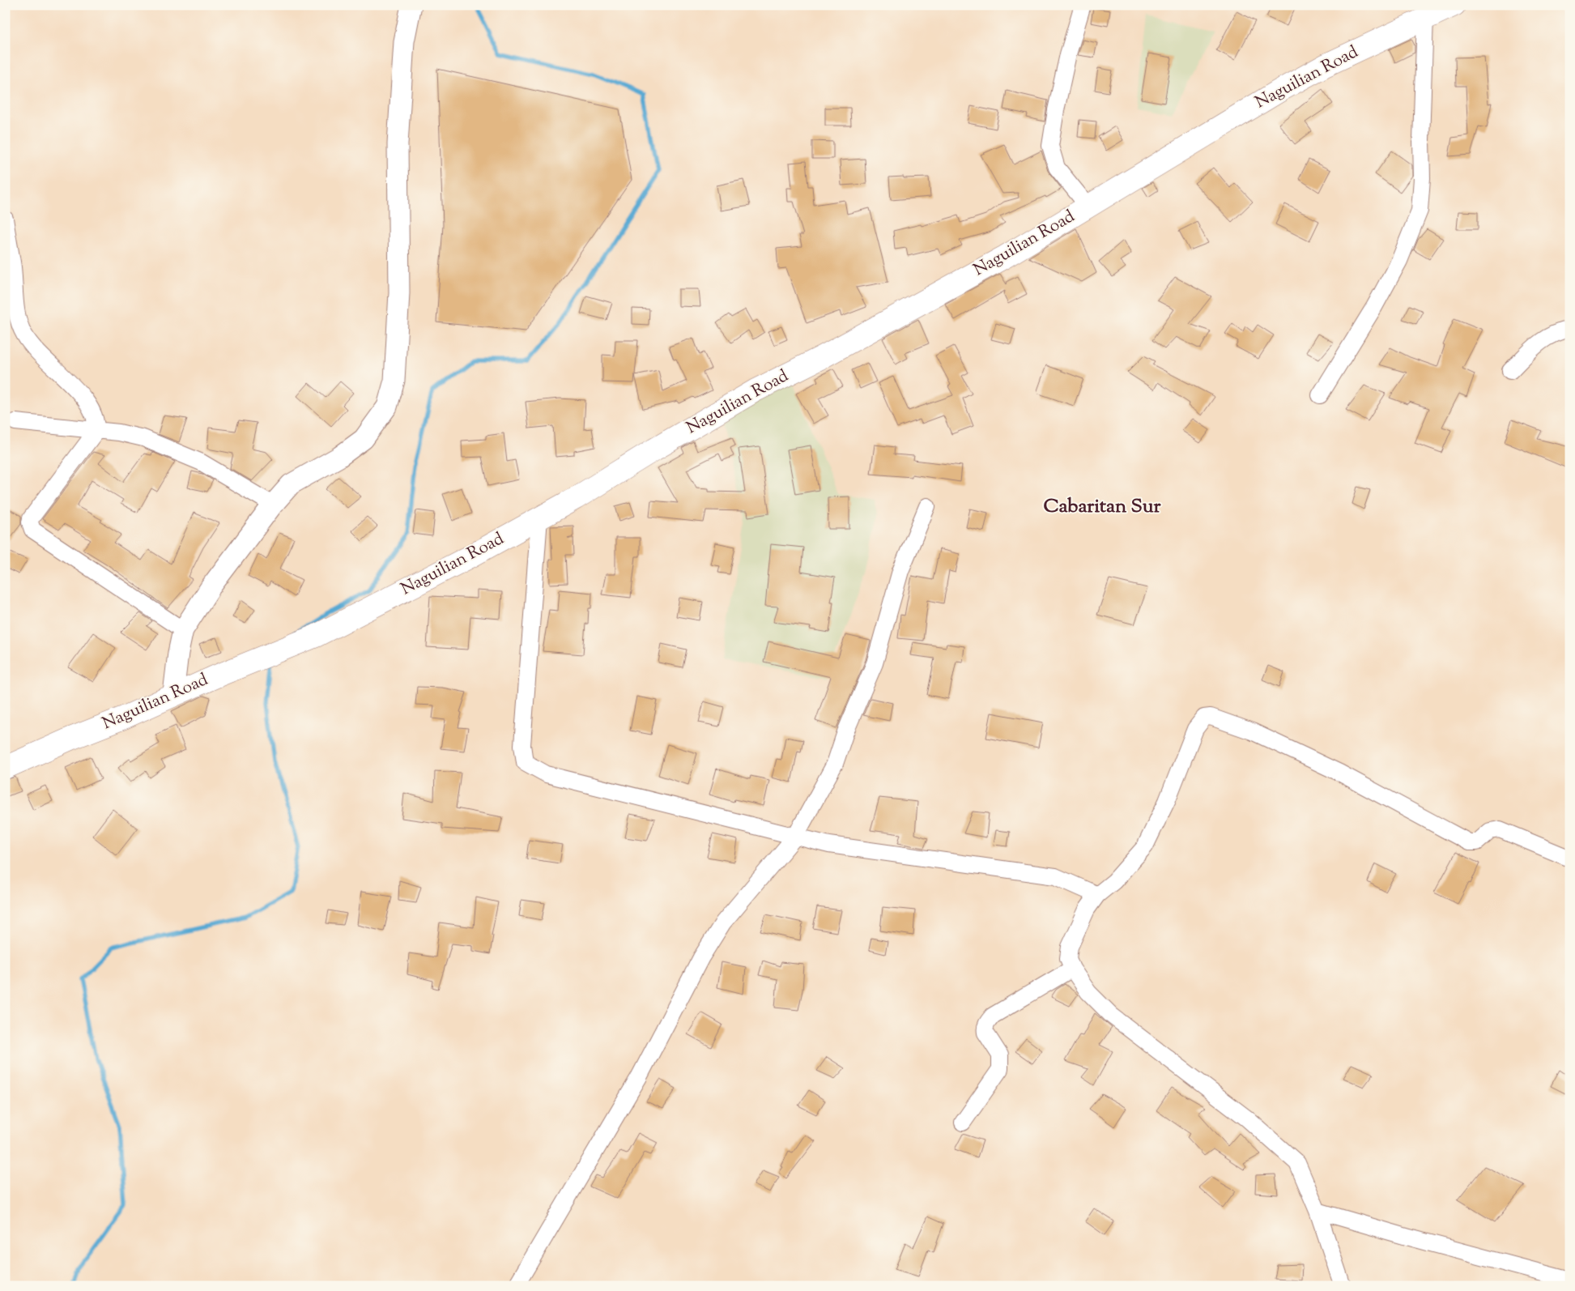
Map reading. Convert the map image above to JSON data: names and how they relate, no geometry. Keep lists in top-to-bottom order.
{
  "streets": {
    "highway": ["Naguilian Road"]
  },
  "districts": ["Cabaritan Sur"]
}
